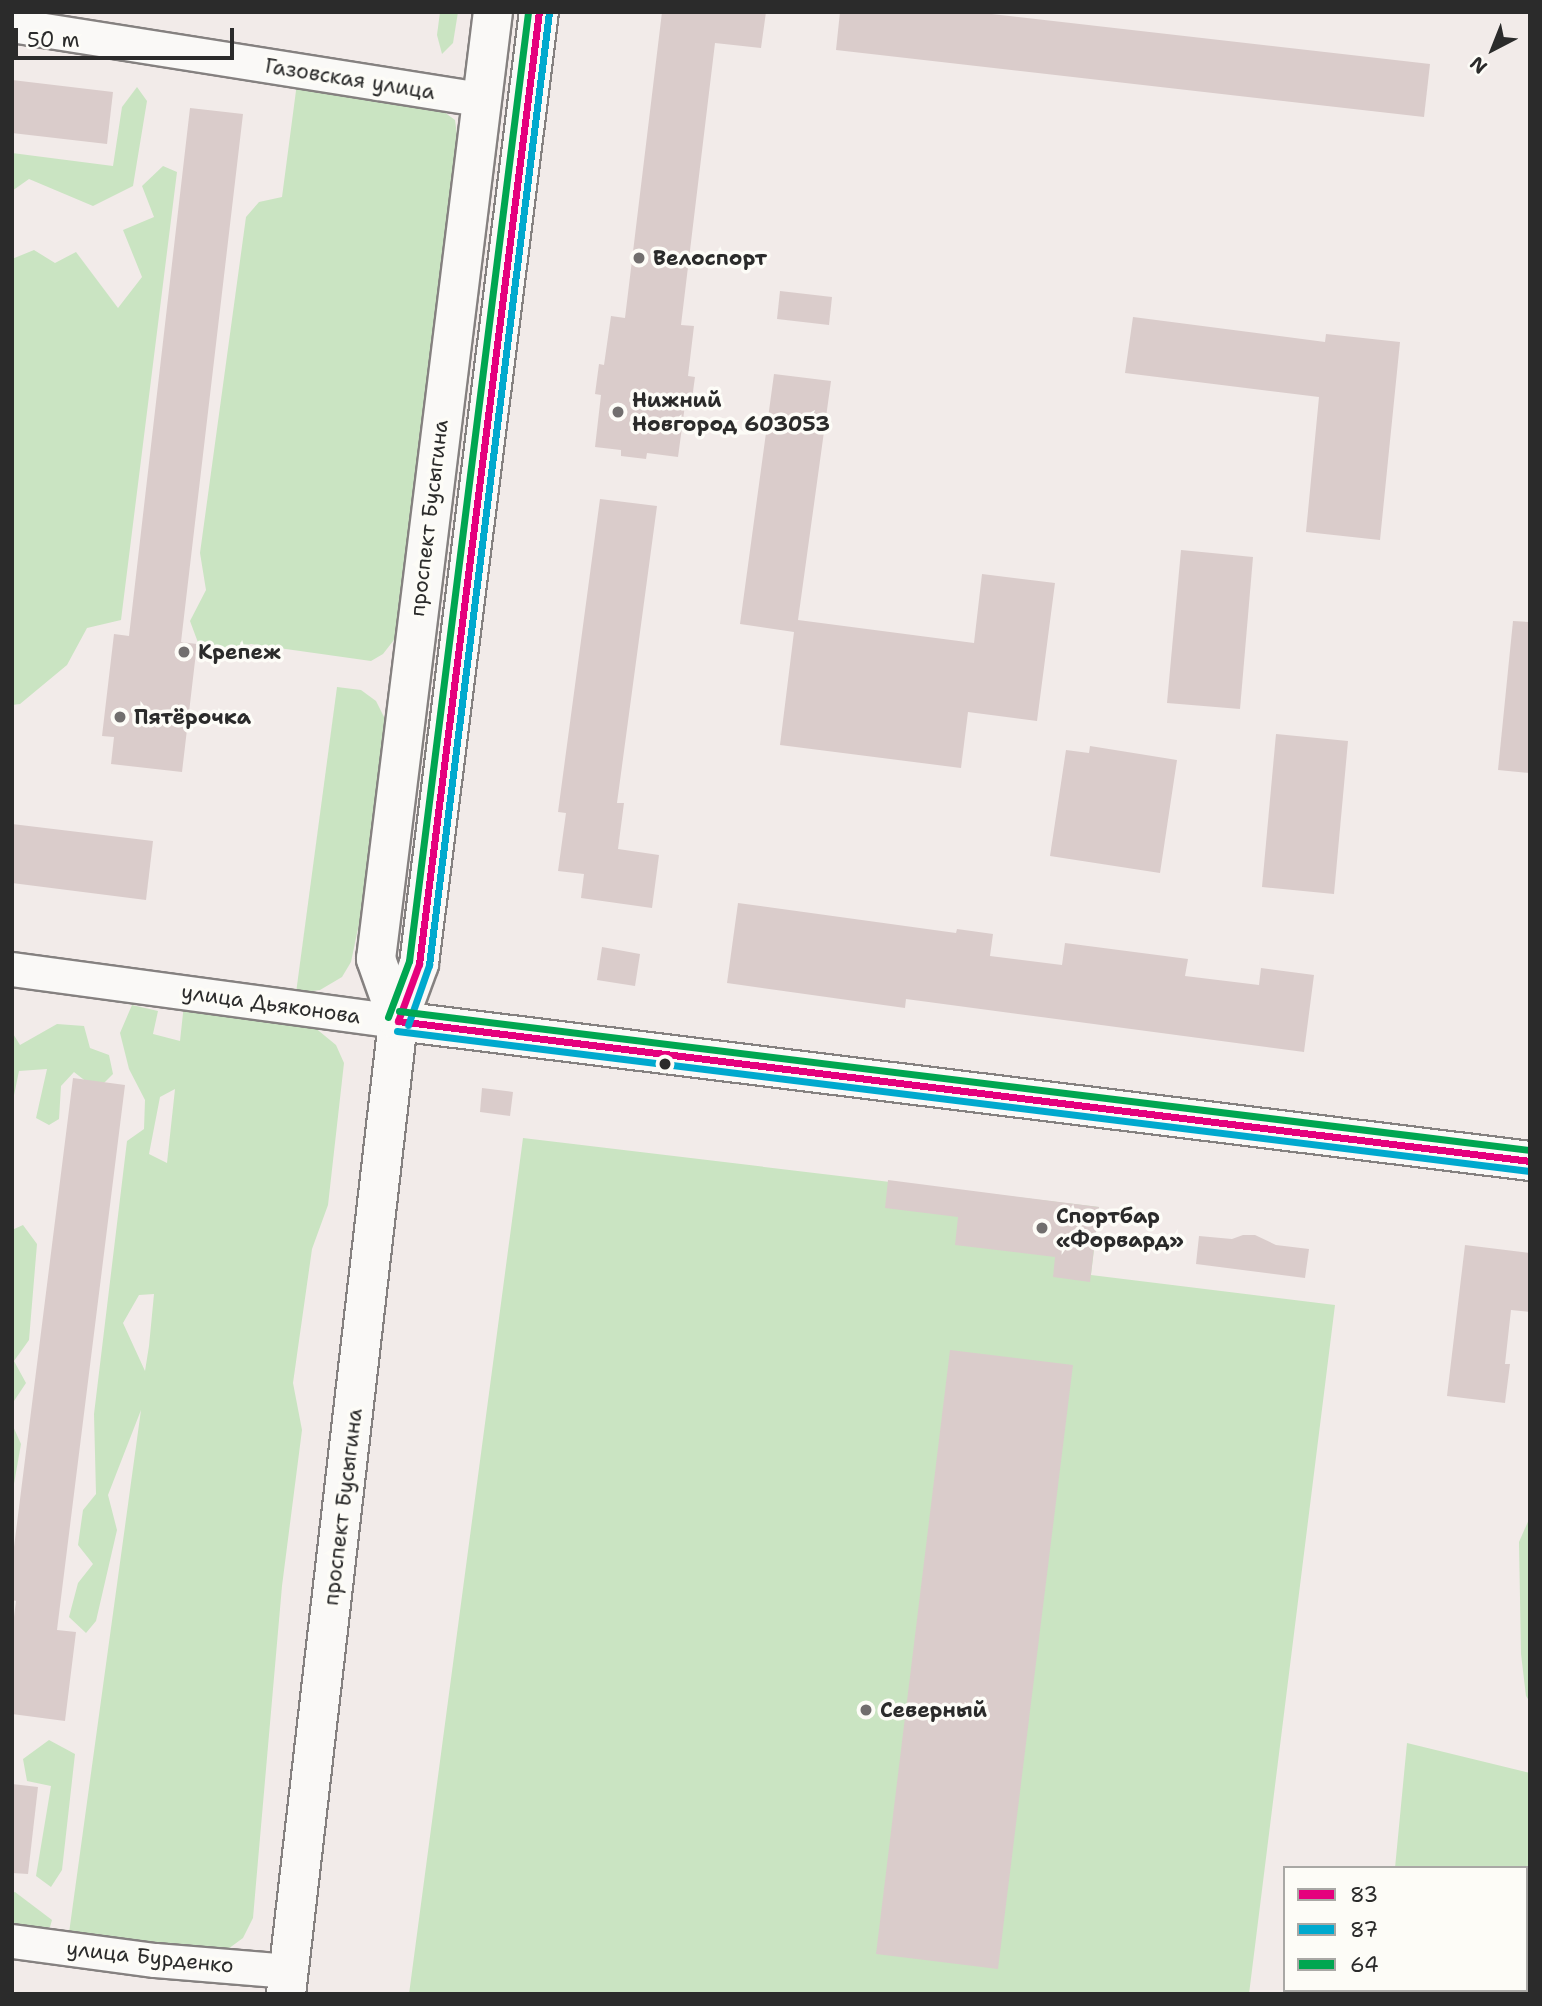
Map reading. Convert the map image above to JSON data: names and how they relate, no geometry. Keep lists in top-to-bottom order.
{
  "streets": {
    "main road": ["проспект Бусыгина", "улица Дьяконова"],
    "street": ["Газовская улица", "улица Бурденко"]
  },
  "crossings": [
    ["Газовская улица", "проспект Бусыгина"],
    ["проспект Бусыгина", "улица Дьяконова"],
    ["проспект Бусыгина", "улица Бурденко"]
  ],
  "places": [
    "Велоспорт",
    "Нижний Новгород 603053",
    "Крепеж",
    "Пятёрочка",
    "Спортбар «Форвард»",
    "Северный"
  ],
  "lines": ["transit line 83", "transit line 64", "transit line 87"],
  "legend": ["83", "87", "64"],
  "scale_bar": "50 m",
  "north": "bottom left"
}
